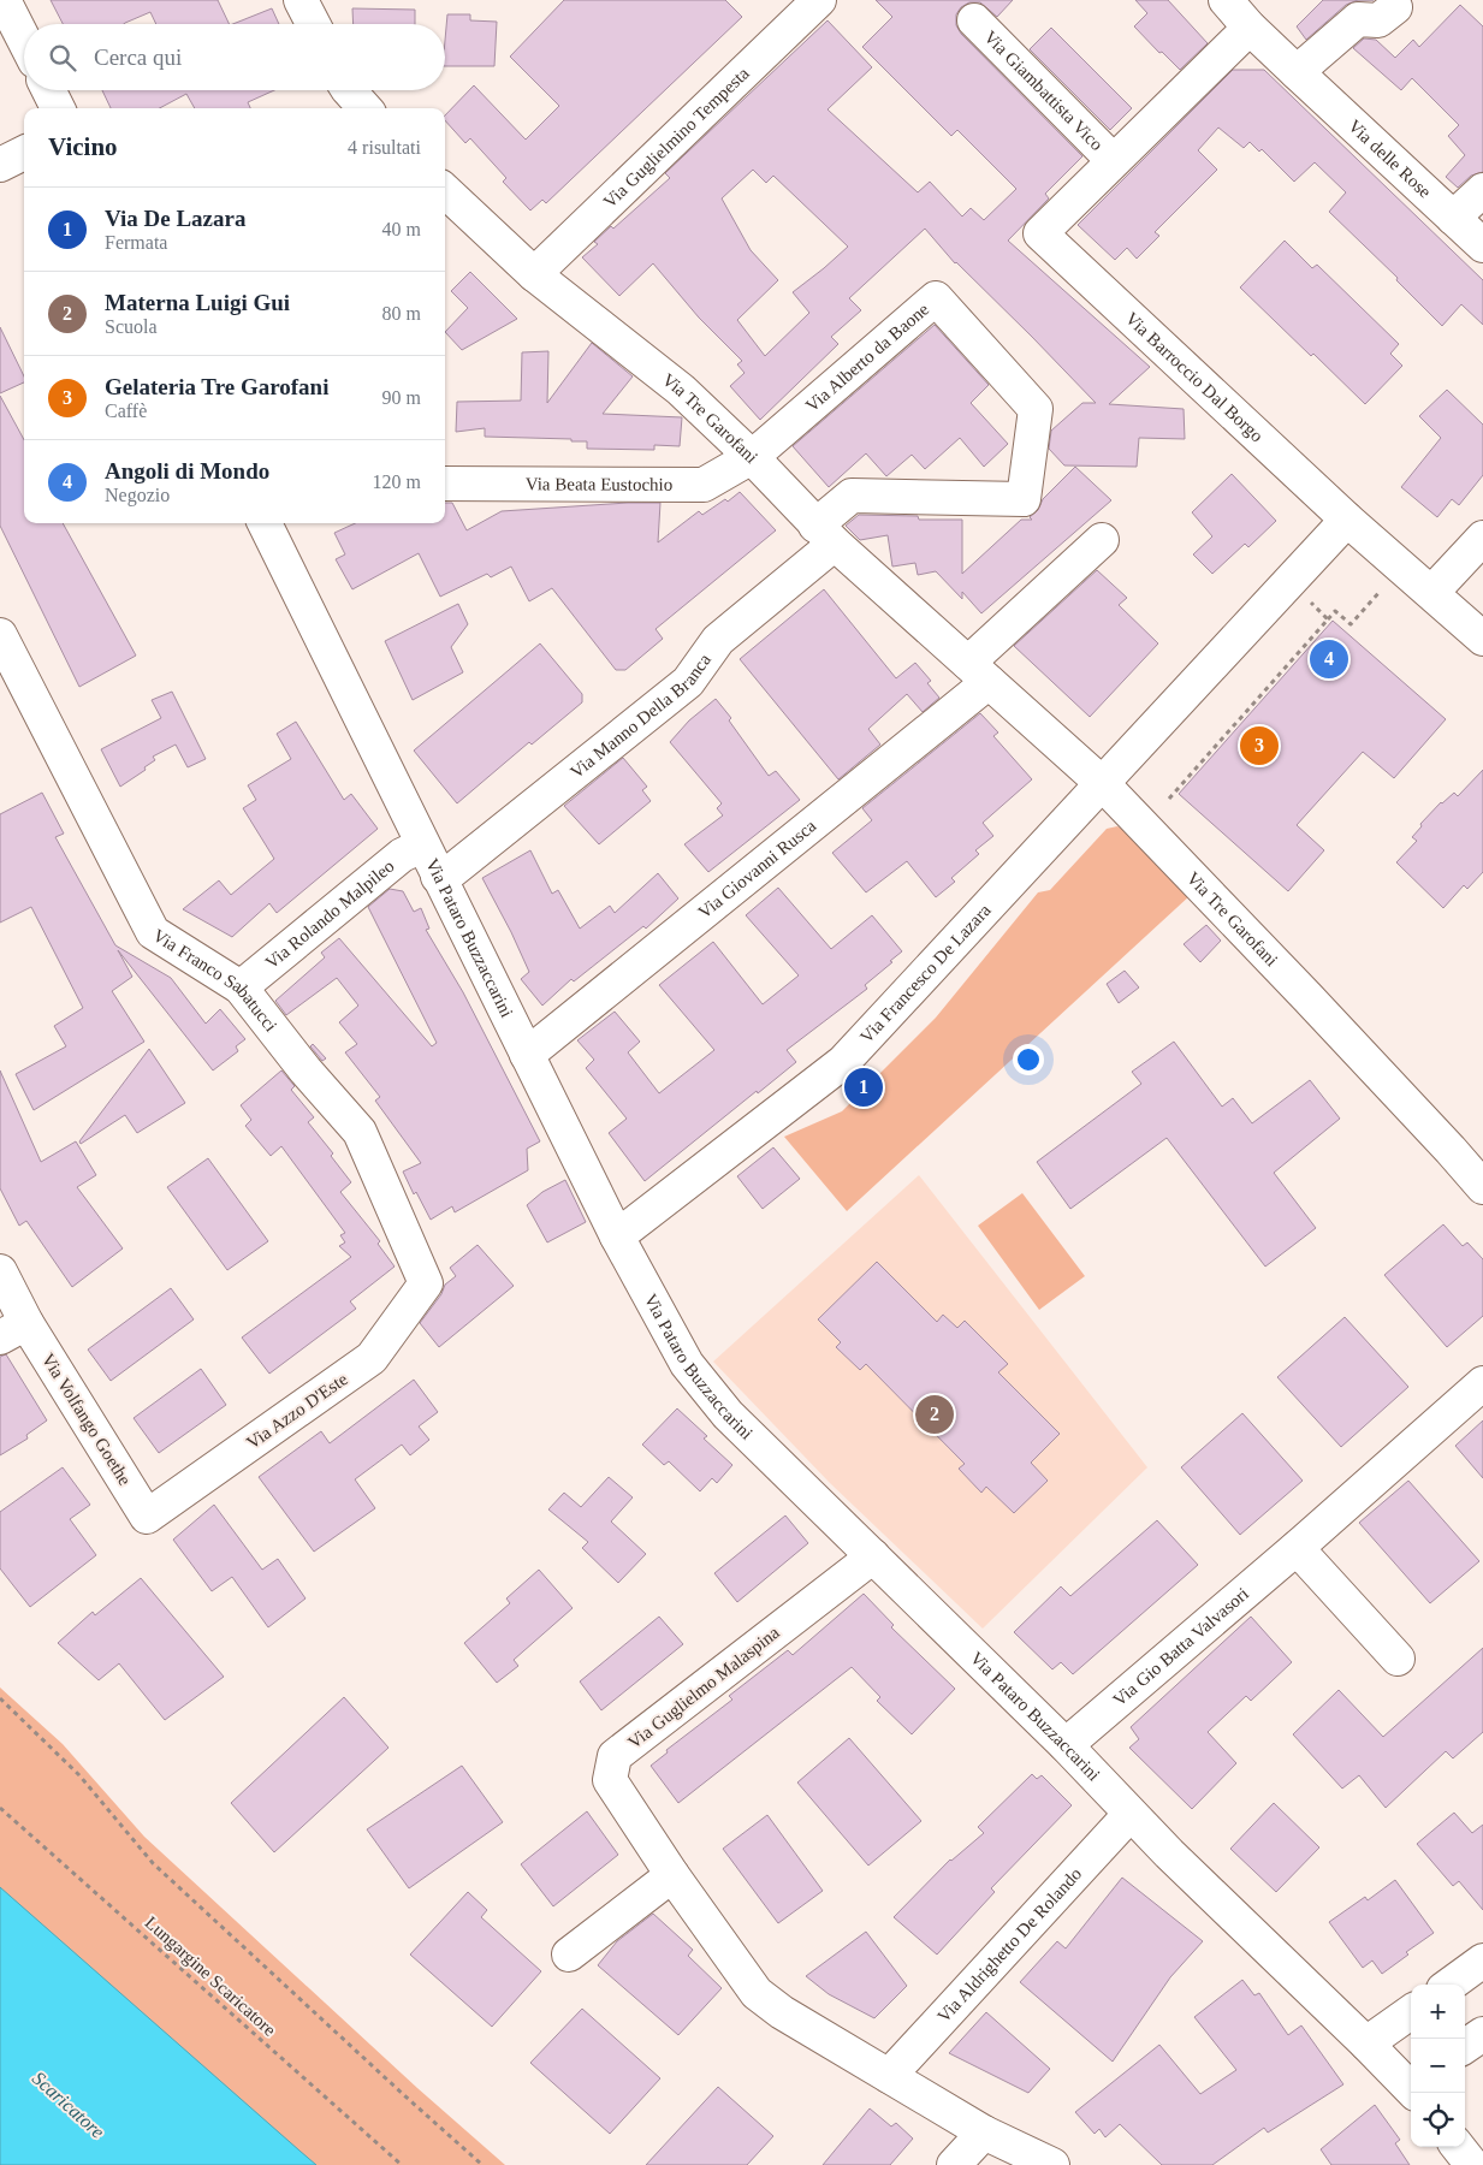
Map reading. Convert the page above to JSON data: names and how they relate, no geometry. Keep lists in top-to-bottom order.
{
  "streets": {
    "street": [
      "Via Giambattista Vico",
      "Via Guglielmino Tempesta",
      "Via delle Rose",
      "Via Alberto da Baone",
      "Via Barroccio Dal Borgo",
      "Via Tre Garofani",
      "Via Beata Eustochio",
      "Via Manno Della Branca",
      "Via Giovanni Rusca",
      "Via Rolando Malpileo",
      "Via Pataro Buzzaccarini",
      "Via Francesco De Lazara",
      "Via Franco Sabatucci",
      "Via Azzo D'Este",
      "Via Volfango Goethe",
      "Via Gio Batta Valvasori",
      "Via Guglielmo Malaspina",
      "Via Aldrighetto De Rolando"
    ],
    "path": ["Lungargine Scaricatore"]
  },
  "crossings": [
    ["Via Giambattista Vico", "Via delle Rose"],
    ["Via Giambattista Vico", "Via Barroccio Dal Borgo"],
    ["Via Guglielmino Tempesta", "Via Tre Garofani"],
    ["Via Alberto da Baone", "Via Tre Garofani"],
    ["Via Alberto da Baone", "Via Beata Eustochio"],
    ["Via Alberto da Baone", "Via Manno Della Branca"],
    ["Via Tre Garofani", "Via Beata Eustochio"],
    ["Via Tre Garofani", "Via Manno Della Branca"],
    ["Via Tre Garofani", "Via Giovanni Rusca"],
    ["Via Tre Garofani", "Via Francesco De Lazara"],
    ["Via Manno Della Branca", "Via Pataro Buzzaccarini"],
    ["Via Giovanni Rusca", "Via Pataro Buzzaccarini"],
    ["Via Rolando Malpileo", "Via Pataro Buzzaccarini"],
    ["Via Rolando Malpileo", "Via Franco Sabatucci"],
    ["Via Pataro Buzzaccarini", "Via Francesco De Lazara"],
    ["Via Pataro Buzzaccarini", "Via Gio Batta Valvasori"],
    ["Via Pataro Buzzaccarini", "Via Guglielmo Malaspina"],
    ["Via Pataro Buzzaccarini", "Via Aldrighetto De Rolando"],
    ["Via Franco Sabatucci", "Via Azzo D'Este"],
    ["Via Azzo D'Este", "Via Volfango Goethe"],
    ["Via Guglielmo Malaspina", "Via Aldrighetto De Rolando"]
  ],
  "water": ["Scaricatore"],
  "page": {
    "search": "Cerca qui",
    "heading": ["Vicino", "4 risultati"],
    "list": [
      {
        "mark": "1",
        "name": "Via De Lazara",
        "note": "Fermata",
        "value": "40 m"
      },
      {
        "mark": "2",
        "name": "Materna Luigi Gui",
        "note": "Scuola",
        "value": "80 m"
      },
      {
        "mark": "3",
        "name": "Gelateria Tre Garofani",
        "note": "Caffè",
        "value": "90 m"
      },
      {
        "mark": "4",
        "name": "Angoli di Mondo",
        "note": "Negozio",
        "value": "120 m"
      }
    ],
    "pins": [
      "4",
      "3",
      "1",
      "2"
    ],
    "map_buttons": ["+", "−"]
  }
}
